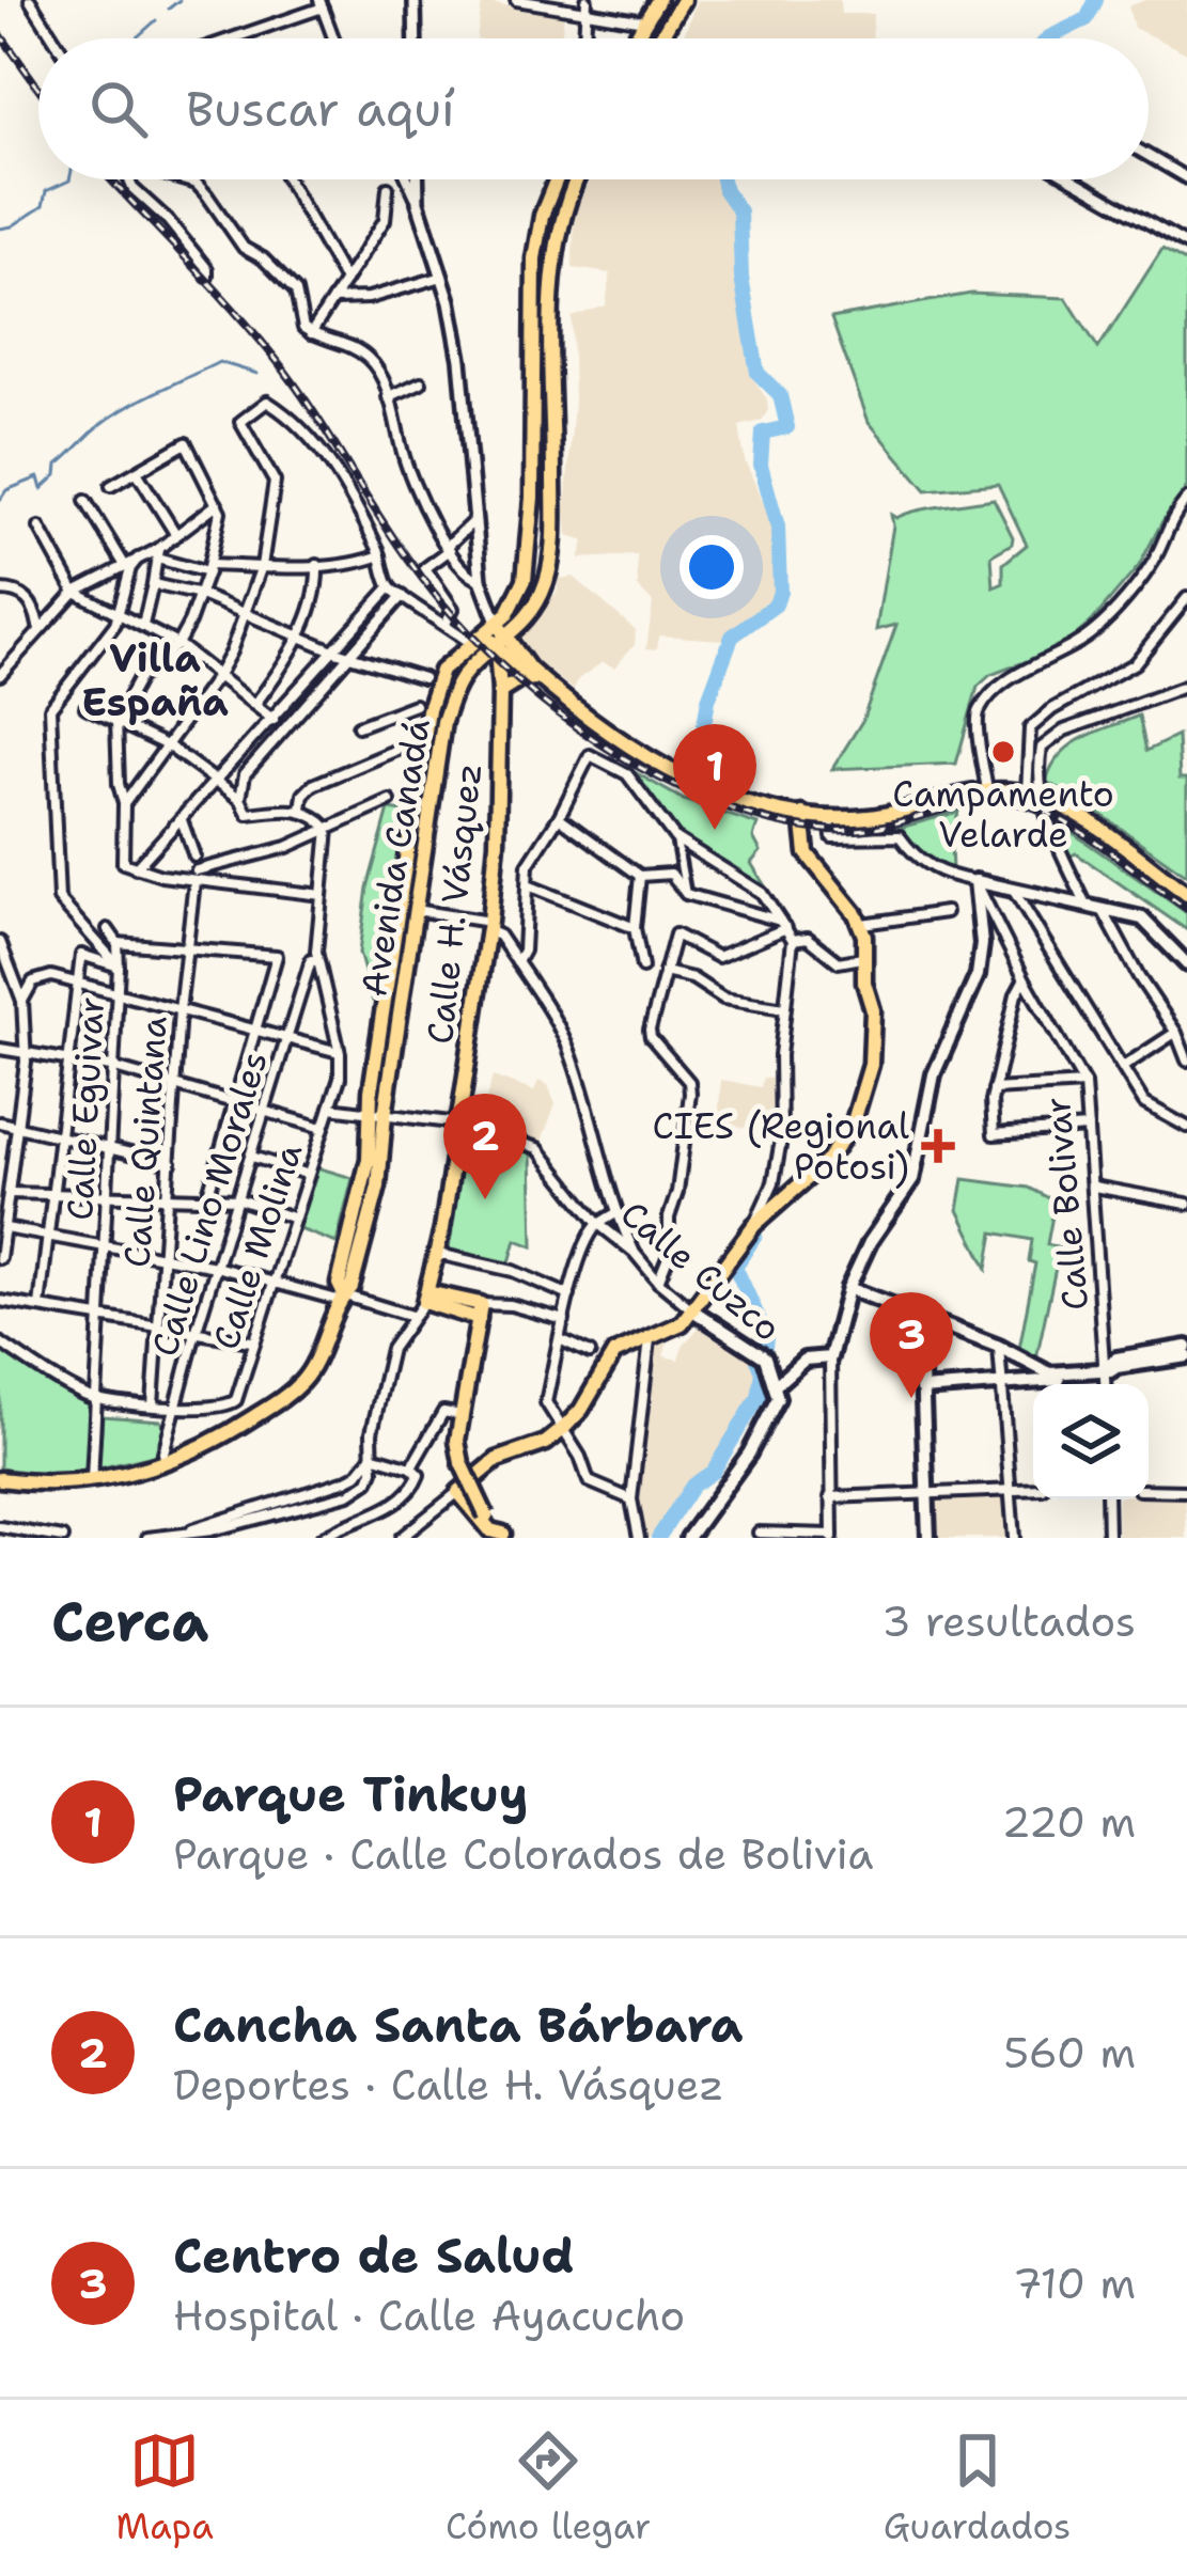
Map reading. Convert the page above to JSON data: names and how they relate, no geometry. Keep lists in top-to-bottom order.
{
  "streets": {
    "main road": ["Avenida Canadá", "Calle H. Vásquez", "Calle Cuzco"],
    "street": [
      "Calle Eguivar",
      "Calle Quintana",
      "Calle Lino Morales",
      "Calle Bolivar",
      "Calle Molina"
    ]
  },
  "crossings": [
    ["Avenida Canadá", "Calle H. Vásquez"],
    ["Avenida Canadá", "Calle Eguivar"],
    ["Avenida Canadá", "Calle Lino Morales"],
    ["Avenida Canadá", "Calle Cuzco"],
    ["Calle H. Vásquez", "Calle Cuzco"],
    ["Calle Molina", "Calle Cuzco"]
  ],
  "districts": ["Villa España"],
  "places": {
    "other": ["Campamento Velarde"],
    "health": ["CIES (Regional Potosi)"]
  },
  "page": {
    "search": "Buscar aquí",
    "pins": ["1", "2", "3"],
    "heading": ["Cerca", "3 resultados"],
    "list": [
      {
        "mark": "1",
        "name": "Parque Tinkuy",
        "note": "Parque · Calle Colorados de Bolivia",
        "value": "220 m"
      },
      {
        "mark": "2",
        "name": "Cancha Santa Bárbara",
        "note": "Deportes · Calle H. Vásquez",
        "value": "560 m"
      },
      {
        "mark": "3",
        "name": "Centro de Salud",
        "note": "Hospital · Calle Ayacucho",
        "value": "710 m"
      }
    ],
    "nav": ["Mapa", "Cómo llegar", "Guardados"]
  }
}
